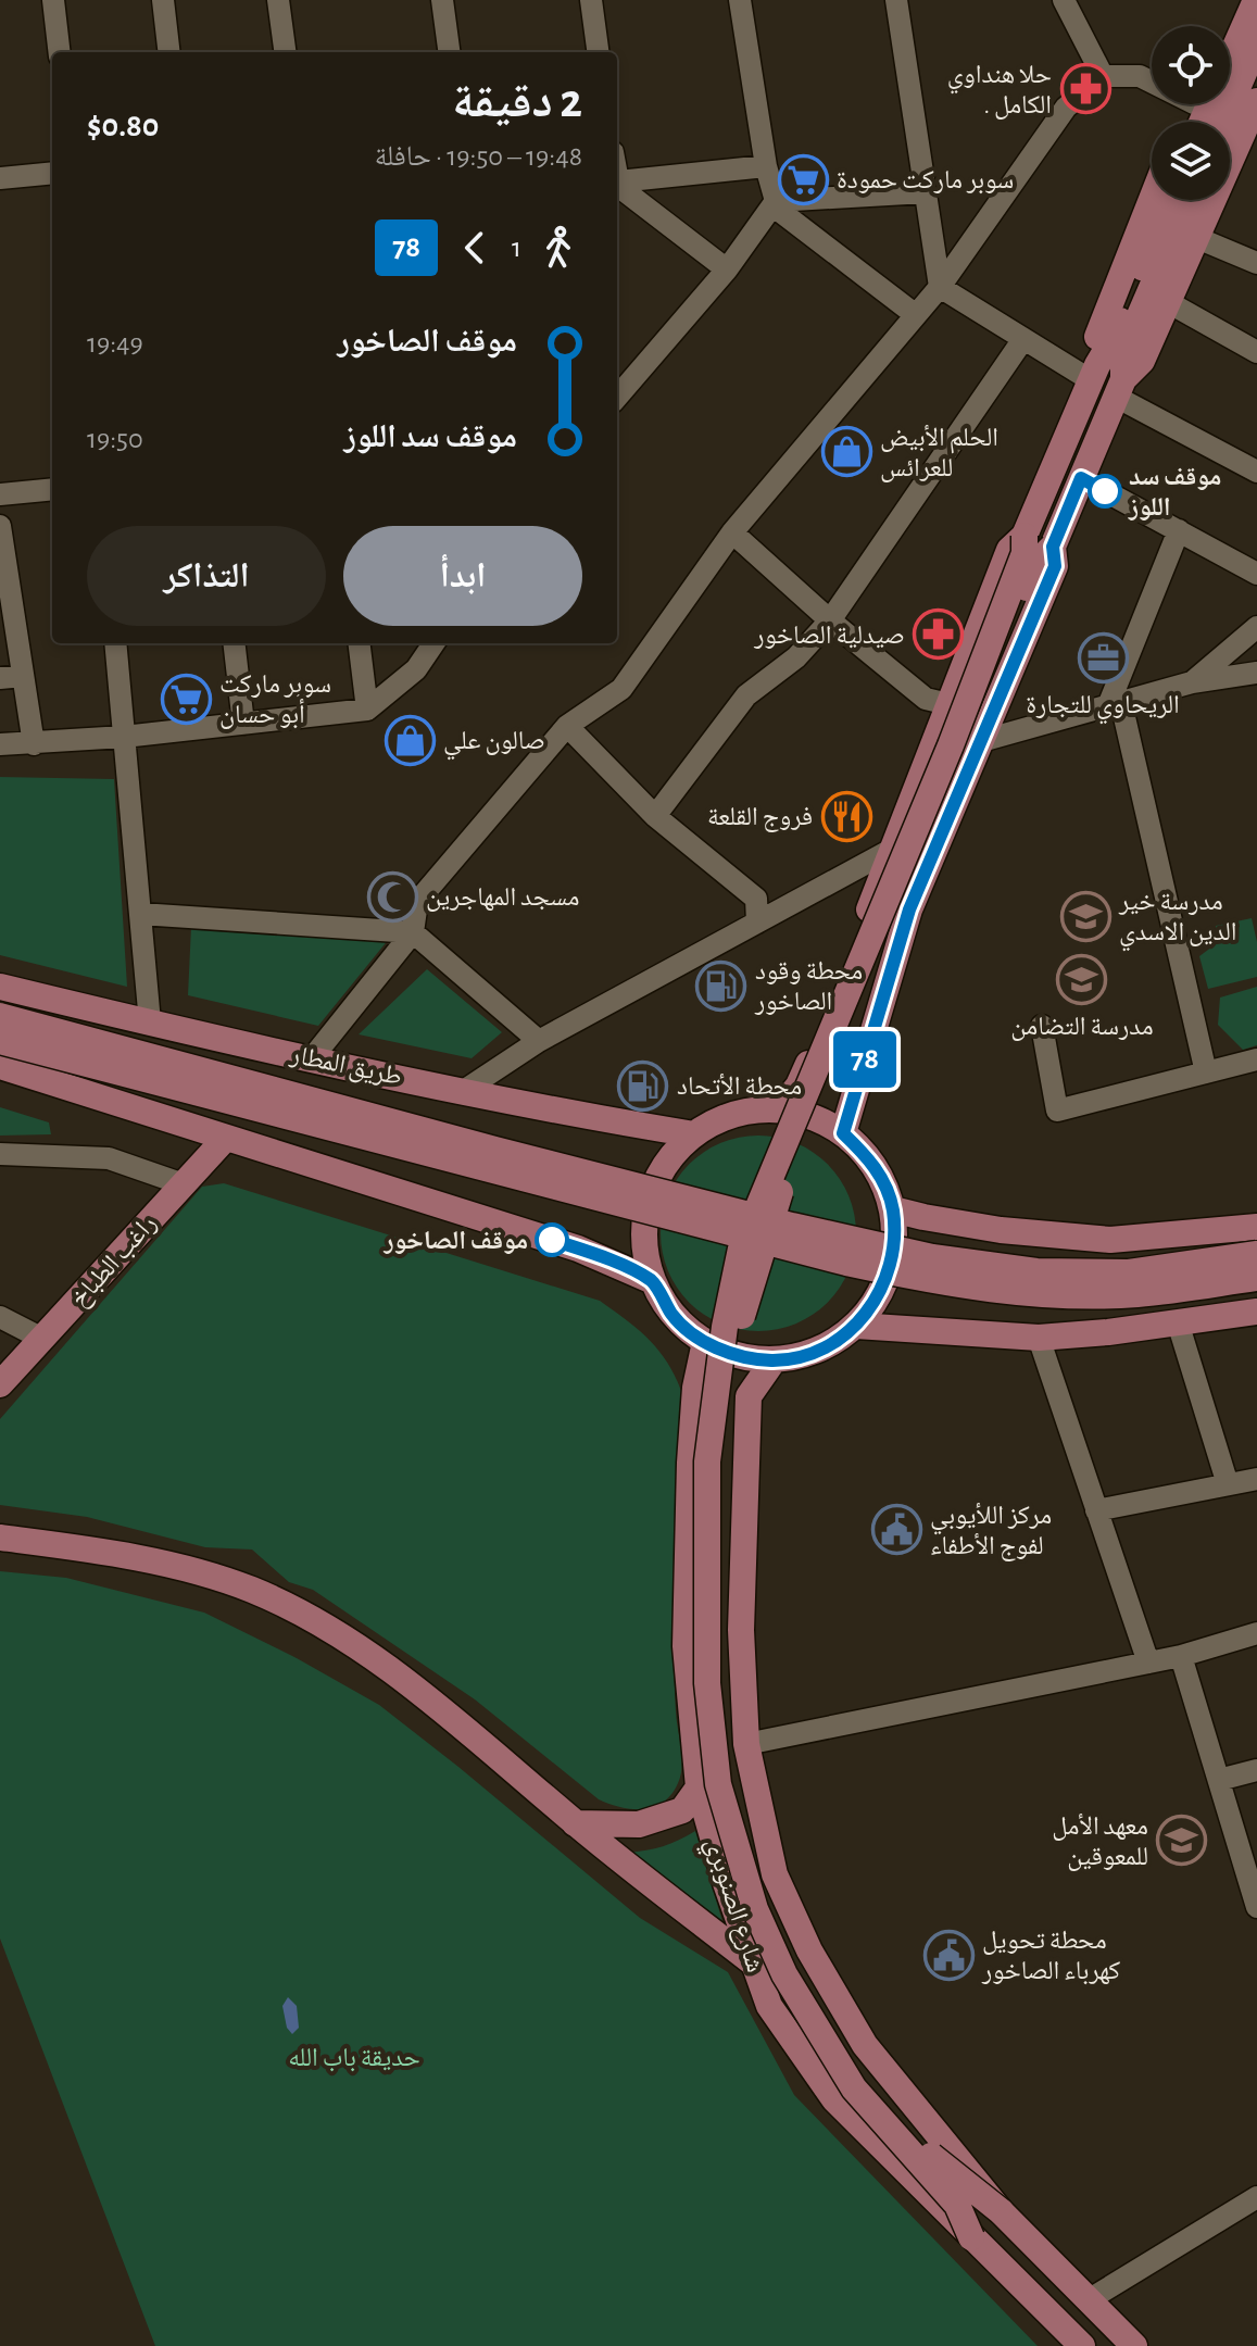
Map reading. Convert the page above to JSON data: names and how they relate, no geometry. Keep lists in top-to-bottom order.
{
  "streets": {
    "main road": ["طريق المطار", "راغب الطباخ", "شارع الصنوبري"]
  },
  "crossings": [
    ["طريق المطار", "شارع الصنوبري"]
  ],
  "parks": ["حديقة باب الله"],
  "places": {
    "pharmacy": ["حلا هنداوي . الكامل", "صيدلية الصاخور"],
    "supermarket": ["سوبر ماركت حمودة", "سوبر ماركت أبو حسان"],
    "shop": ["الحلم الأبيض للعرائس", "صالون علي"],
    "other": ["موقف سد اللوز", "موقف الصاخور"],
    "office": ["الريحاوي للتجارة"],
    "restaurant": ["فروج القلعة"],
    "mosque": ["مسجد المهاجرين"],
    "school or university": ["مدرسة خير الدين الاسدي", "مدرسة التضامن", "معهد الأمل للمعوقين"],
    "fuel station": ["محطة وقود الصاخور", "محطة الأتحاد"],
    "public building": ["مركز اللأيوبي لفوج الأطفاء", "محطة تحويل كهرباء الصاخور"]
  },
  "lines": ["bus line 78"],
  "page": {
    "on_map": "78",
    "heading": ["2 دقيقة", "19:48 – 19:50 · حافلة", "$0.80"],
    "legs": ["1", "78"],
    "list": [
      {
        "name": "موقف الصاخور",
        "value": "19:49"
      },
      {
        "name": "موقف سد اللوز",
        "value": "19:50"
      }
    ],
    "buttons": ["ابدأ", "التذاكر"]
  }
}
